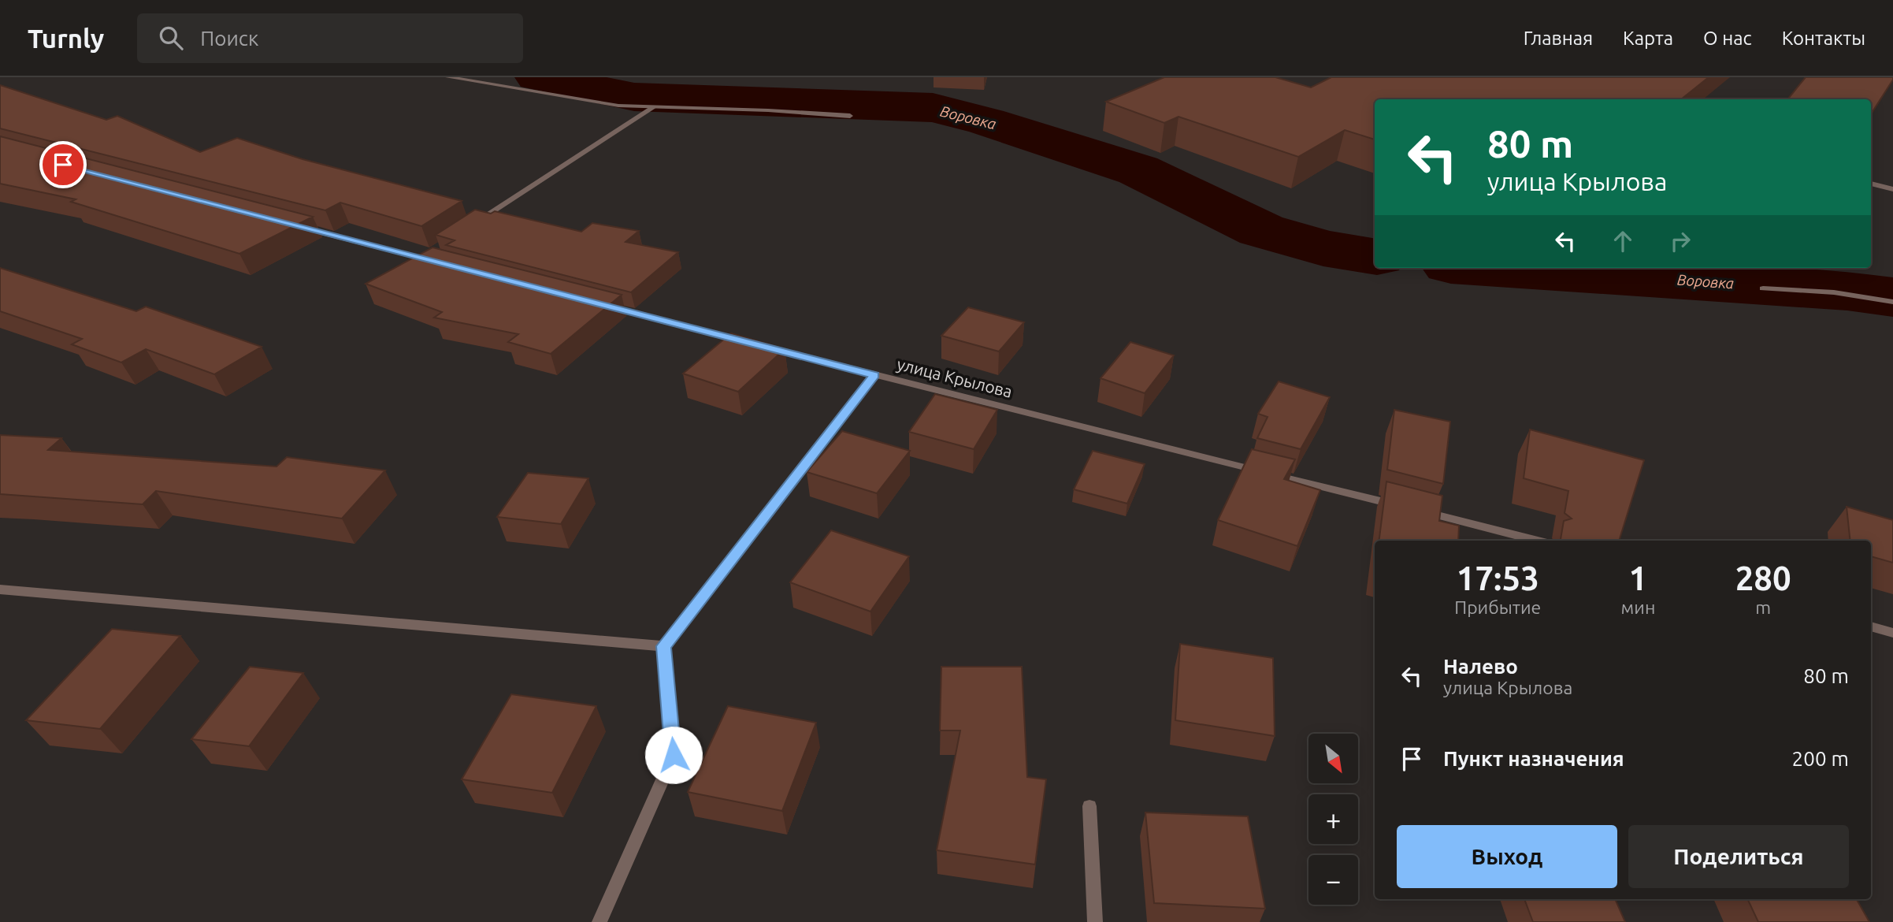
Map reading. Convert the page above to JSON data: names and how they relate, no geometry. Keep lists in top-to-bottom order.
{
  "streets": {
    "street": ["улица Крылова"]
  },
  "water": ["Воровка"],
  "north": "bottom right",
  "page": {
    "header": "Turnly",
    "search": "Поиск",
    "nav": [
      "Главная",
      "Карта",
      "О нас",
      "Контакты"
    ],
    "turn": ["80 m", "улица Крылова"],
    "eta": [
      "17:53",
      "Прибытие",
      "1",
      "мин",
      "280",
      "m"
    ],
    "list": [
      {
        "name": "Налево",
        "note": "улица Крылова",
        "value": "80 m"
      },
      {
        "name": "Пункт назначения",
        "value": "200 m"
      }
    ],
    "map_buttons": ["+", "−"],
    "buttons": ["Выход", "Поделиться"]
  }
}
